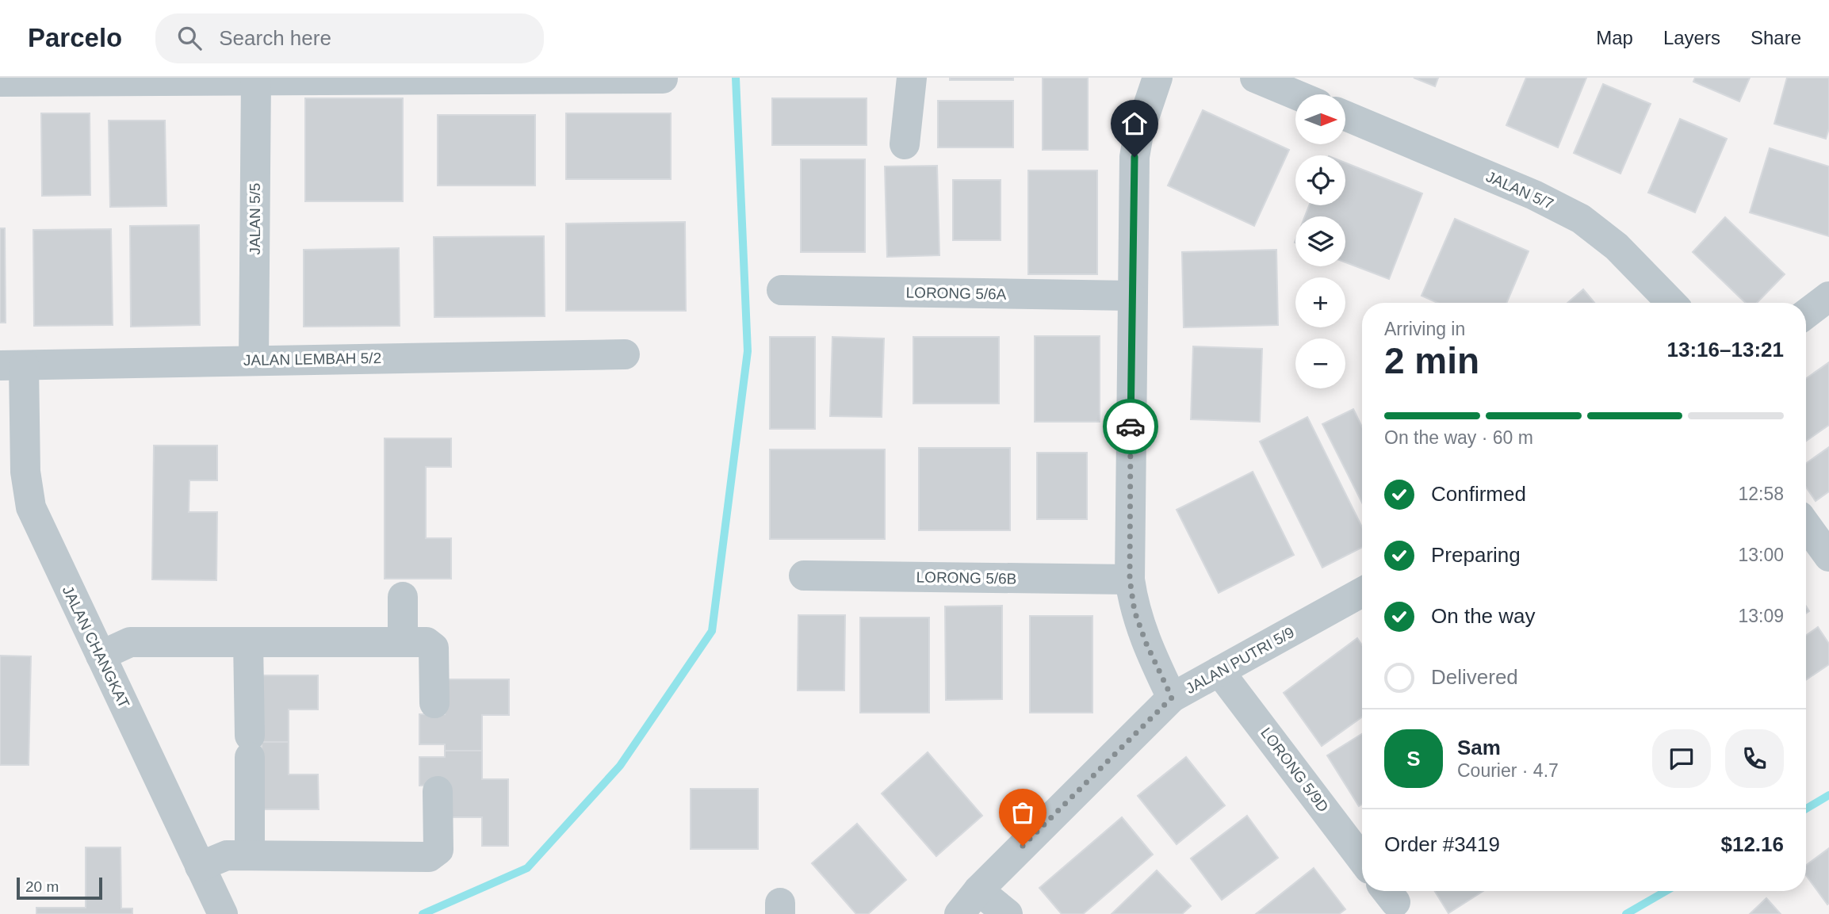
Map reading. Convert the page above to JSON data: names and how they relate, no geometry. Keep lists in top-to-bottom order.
{
  "streets": {
    "street": [
      "JALAN 5/7",
      "JALAN 5/5",
      "LORONG 5/6A",
      "JALAN LEMBAH 5/2",
      "LORONG 5/6B",
      "JALAN CHANGKAT",
      "JALAN PUTRI 5/9",
      "LORONG 5/9D"
    ]
  },
  "crossings": [
    ["JALAN 5/5", "JALAN LEMBAH 5/2"],
    ["JALAN LEMBAH 5/2", "JALAN CHANGKAT"],
    ["JALAN PUTRI 5/9", "LORONG 5/9D"]
  ],
  "scale_bar": "20 m",
  "north": "right",
  "page": {
    "header": "Parcelo",
    "search": "Search here",
    "nav": ["Map", "Layers", "Share"],
    "map_buttons": ["+", "−"],
    "heading": ["2 min", "Arriving in", "13:16–13:21"],
    "panel": [
      "Sam",
      "Courier · 4.7",
      "Order #3419",
      "$12.16"
    ],
    "bar": "On the way · 60 m",
    "list": [
      ["Confirmed", "12:58"],
      ["Preparing", "13:00"],
      ["On the way", "13:09"],
      "Delivered"
    ],
    "round": "S",
    "scale": "20 m"
  }
}
